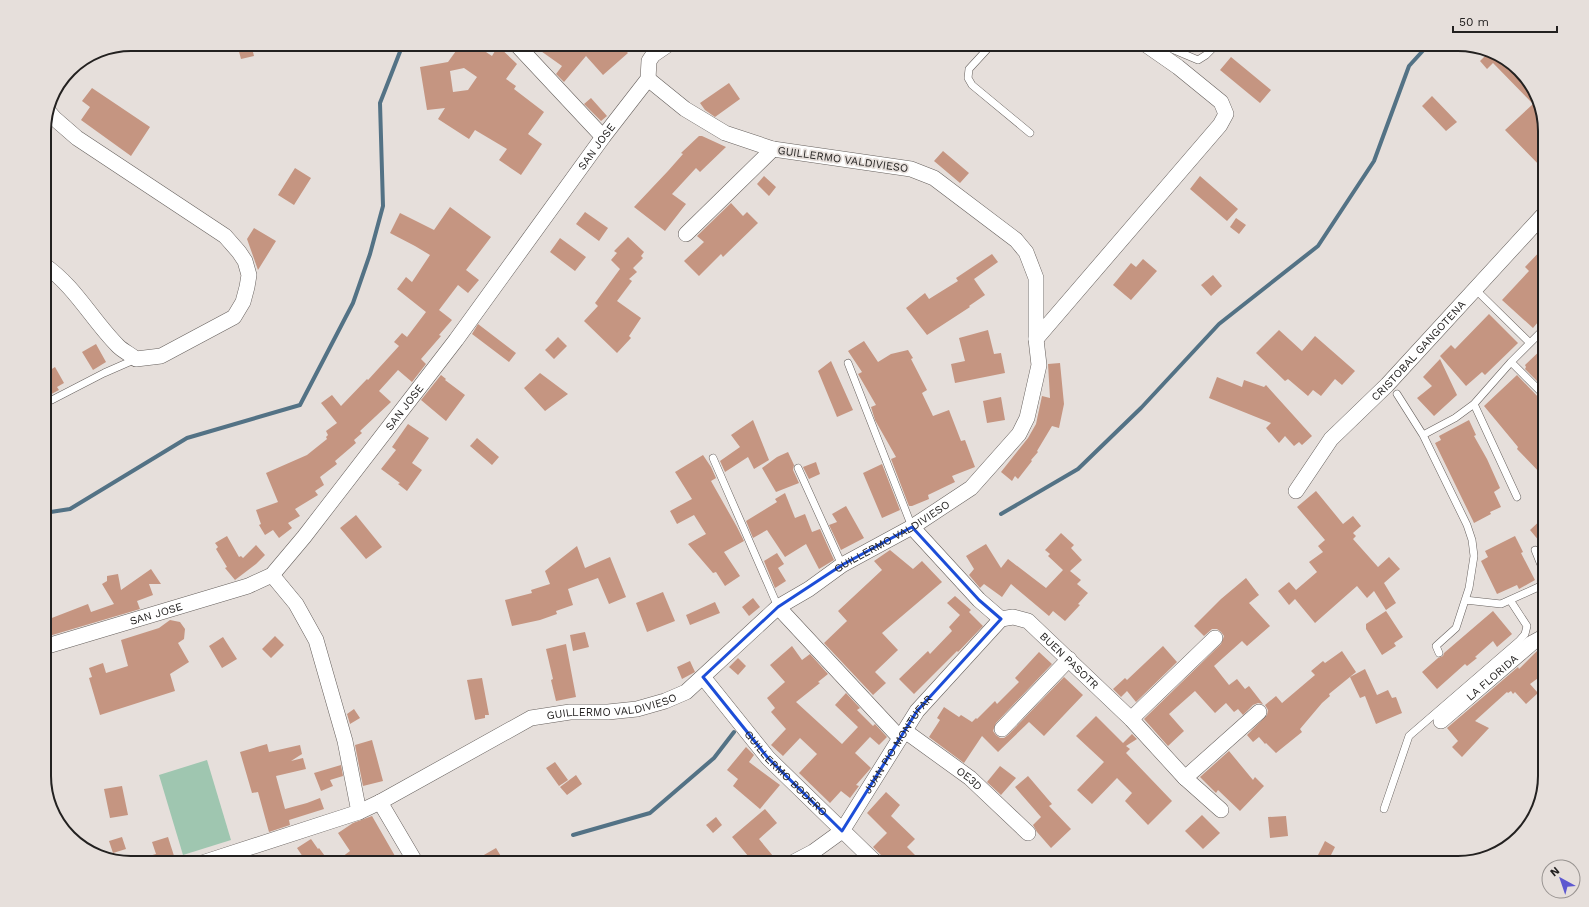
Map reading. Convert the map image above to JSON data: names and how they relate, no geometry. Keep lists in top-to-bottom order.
{
  "streets": {
    "street": [
      "SAN JOSE",
      "GUILLERMO VALDIVIESO",
      "CRISTOBAL GANGOTENA",
      "BUEN PASOTR",
      "LA FLORIDA",
      "JUAN PIO MONTUFAR",
      "GUILLERMO BODERO",
      "OE3D"
    ]
  },
  "crossings": [
    ["SAN JOSE", "GUILLERMO VALDIVIESO"],
    ["GUILLERMO VALDIVIESO", "GUILLERMO BODERO"],
    ["GUILLERMO VALDIVIESO", "OE3D"],
    ["BUEN PASOTR", "JUAN PIO MONTUFAR"],
    ["JUAN PIO MONTUFAR", "GUILLERMO BODERO"],
    ["JUAN PIO MONTUFAR", "OE3D"]
  ],
  "scale_bar": "50 m",
  "north": "top left"
}
